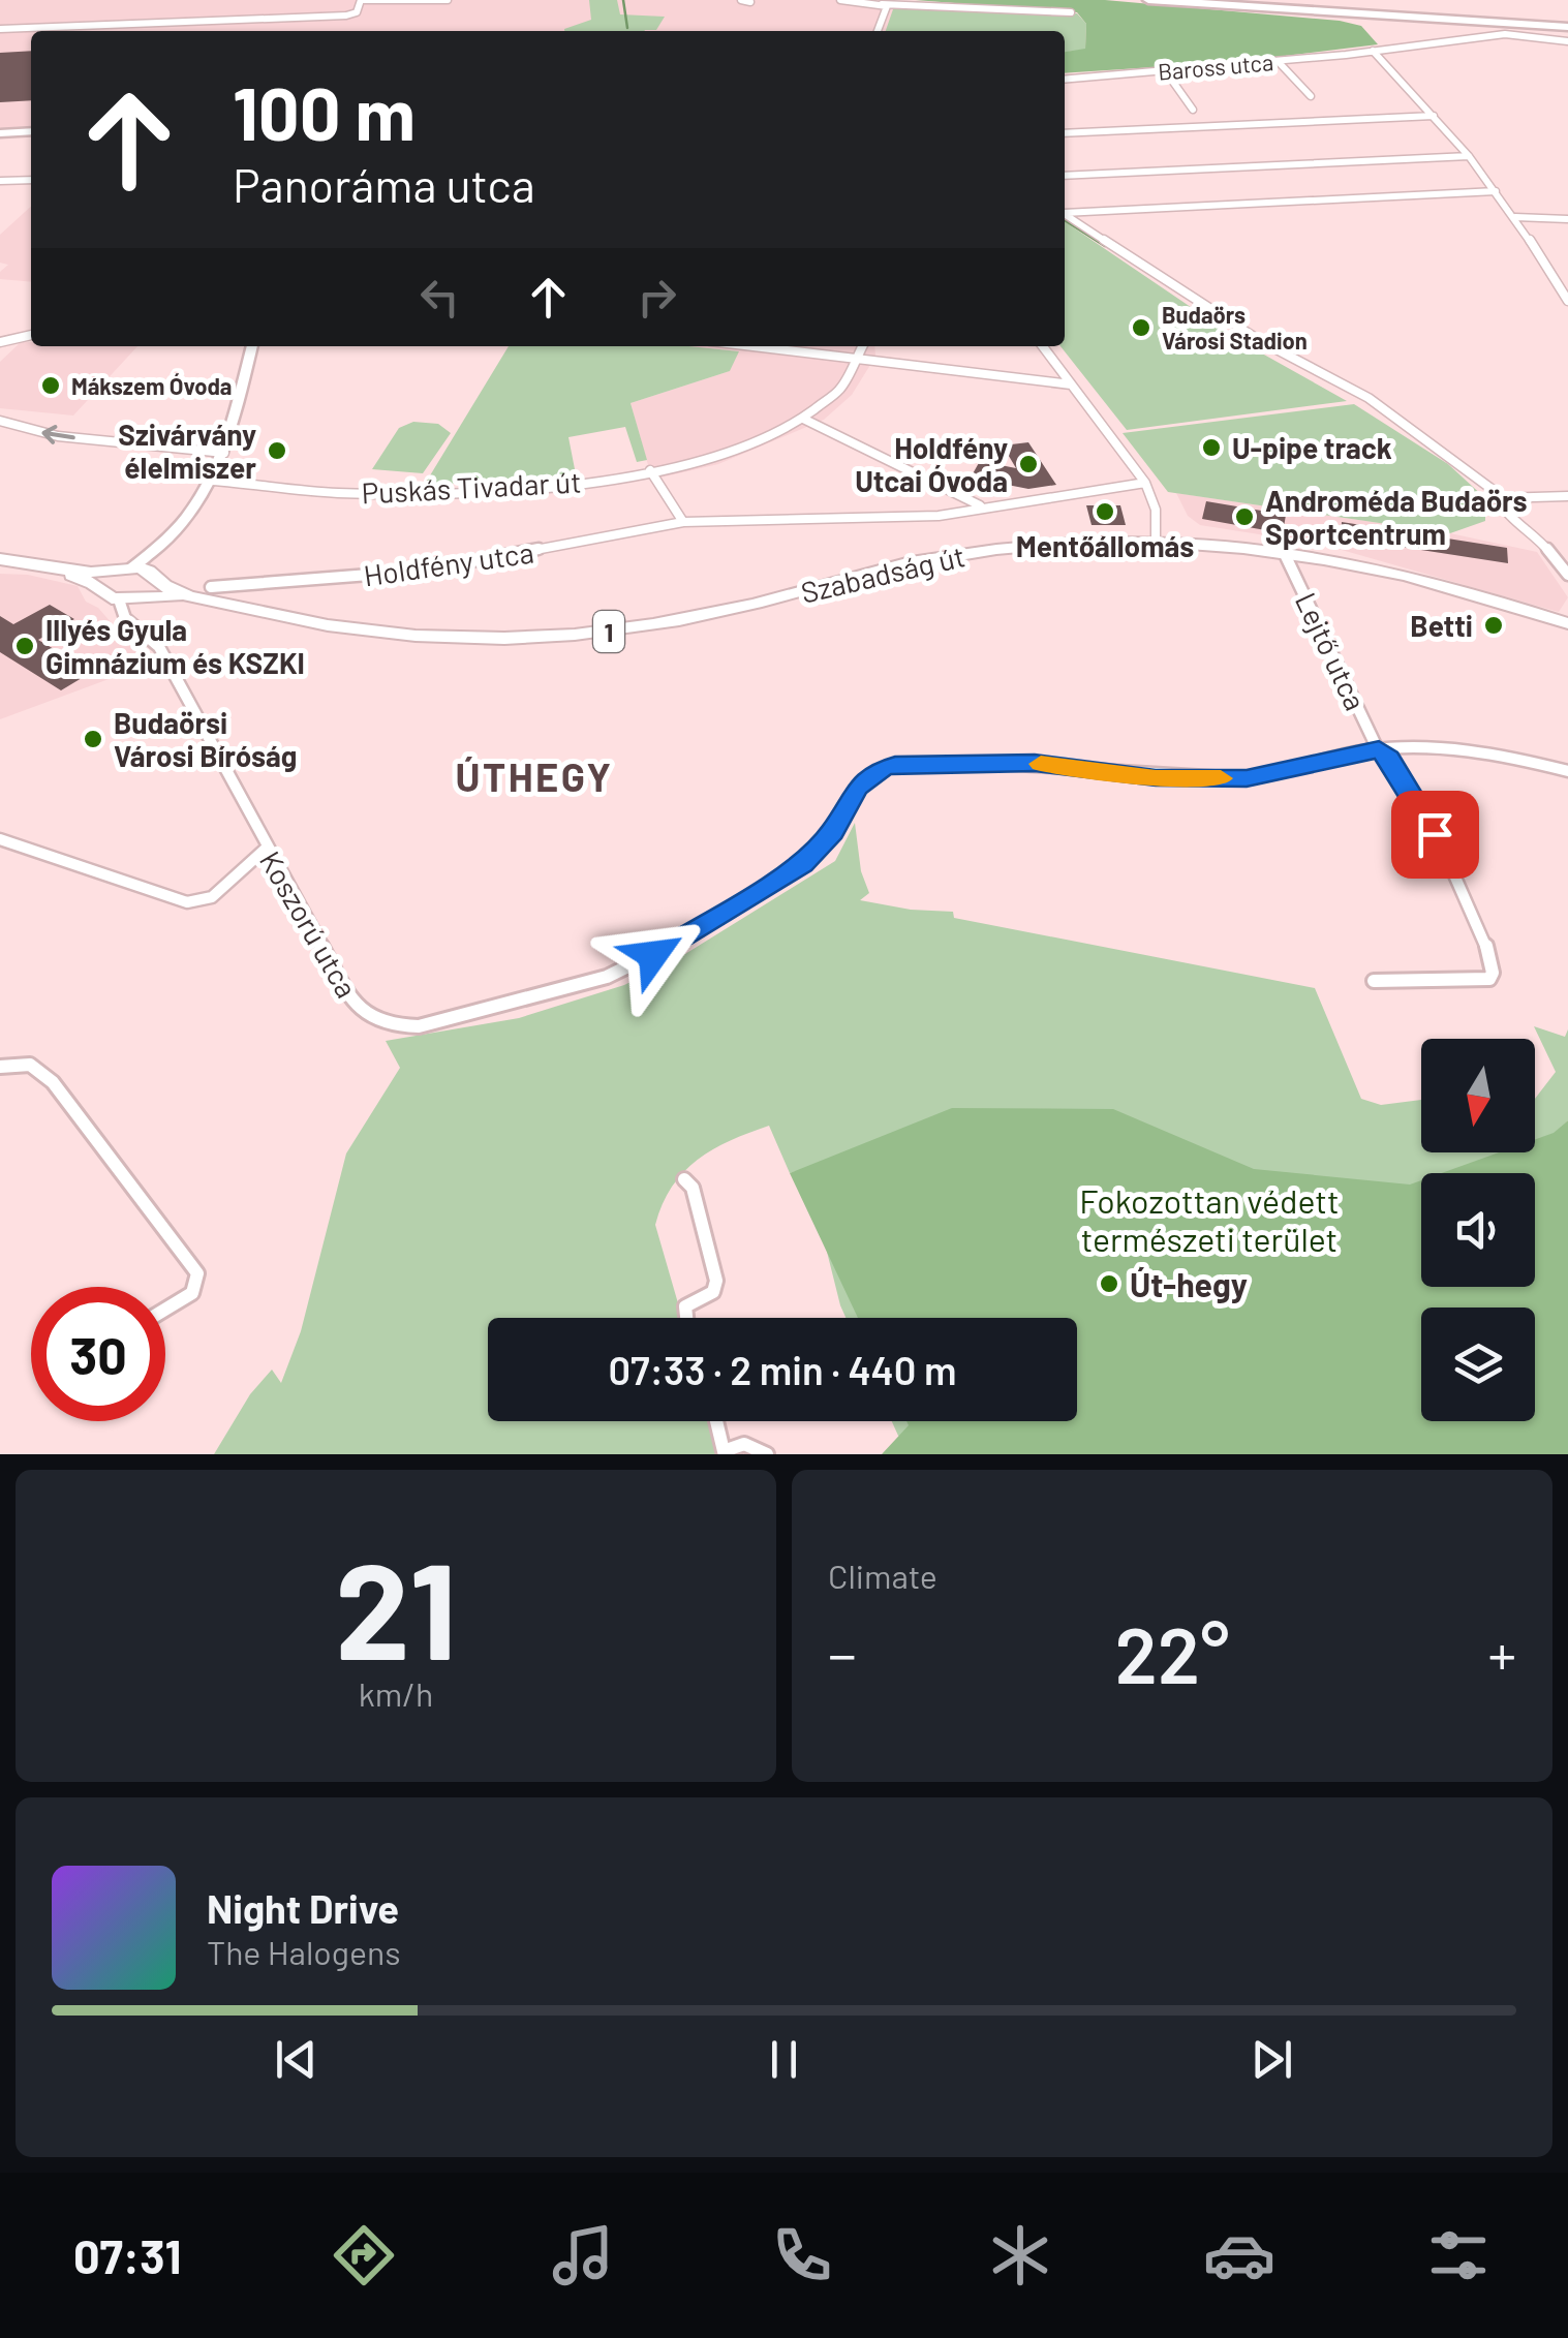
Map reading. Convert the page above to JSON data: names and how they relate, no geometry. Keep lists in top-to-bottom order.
{
  "streets": {
    "main road": ["Szabadság út", "1"],
    "street": [
      "Baross utca",
      "Puskás Tivadar út",
      "Holdfény utca",
      "Lejtő utca",
      "Koszorú utca"
    ]
  },
  "crossings": [
    ["Szabadság út", "Lejtő utca"],
    ["Szabadság út", "Koszorú utca"],
    ["Lejtő utca", "Koszorú utca"]
  ],
  "districts": ["ÚTHEGY"],
  "parks": ["Fokozottan védett természeti terület"],
  "places": [
    "Budaörs Városi Stadion",
    "Mákszem Óvoda",
    "U-pipe track",
    "Szivárvány élelmiszer",
    "Holdfény Utcai Óvoda",
    "Mentőállomás",
    "Androméda Budaörs Sportcentrum",
    "Betti",
    "Illyés Gyula Gimnázium és KSZKI",
    "Budaörsi Városi Bíróság",
    "Út-hegy"
  ],
  "north": "bottom",
  "page": {
    "turn": ["100 m", "Panoráma utca"],
    "limit": "30",
    "trip": "07:33 · 2 min · 440 m",
    "tile": [
      ["21", "km/h"],
      "Climate"
    ],
    "heat": ["−", "22°", "+"],
    "song": ["Night Drive", "The Halogens"],
    "tabs": "07:31"
  }
}
